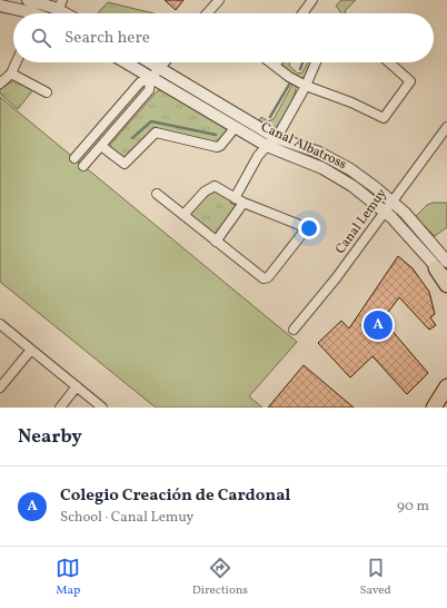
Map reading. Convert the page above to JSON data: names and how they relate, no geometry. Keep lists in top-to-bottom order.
{
  "streets": {
    "street": ["Canal Albatross", "Canal Lemuy"]
  },
  "crossings": [
    ["Canal Albatross", "Canal Lemuy"]
  ],
  "page": {
    "search": "Search here",
    "pins": "A",
    "heading": "Nearby",
    "list": [
      {
        "mark": "A",
        "name": "Colegio Creación de Cardonal",
        "note": "School · Canal Lemuy",
        "value": "90 m"
      }
    ],
    "nav": ["Map", "Directions", "Saved"]
  }
}
